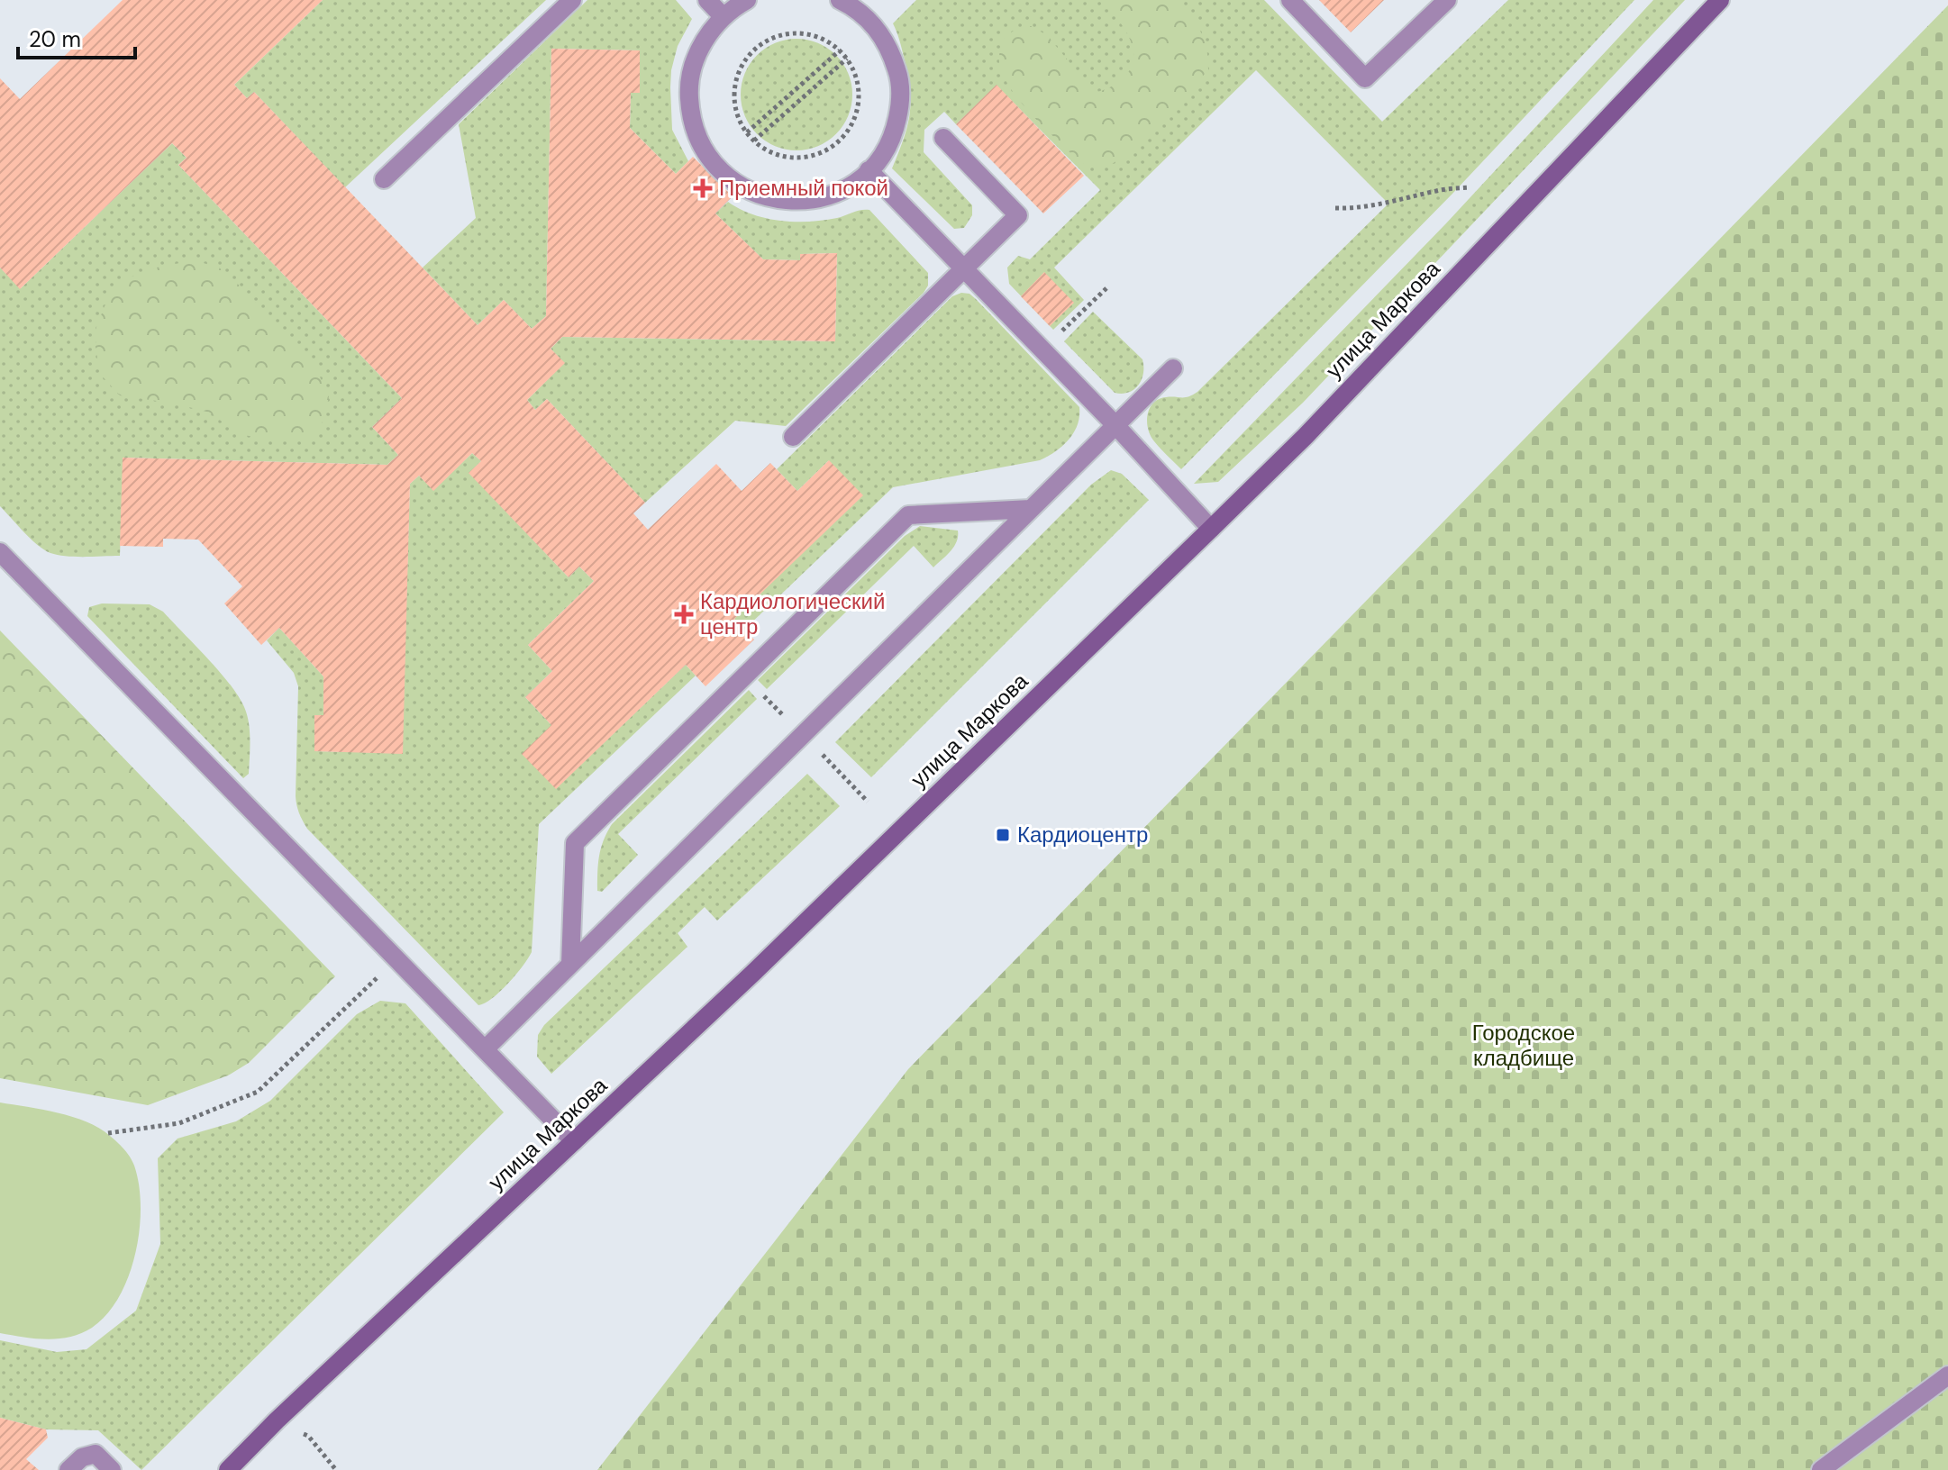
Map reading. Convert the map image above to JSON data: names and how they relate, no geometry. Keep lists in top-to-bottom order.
{
  "streets": {
    "street": ["улица Маркова"]
  },
  "parks": ["Городское кладбище"],
  "places": {
    "health": ["Приемный покой", "Кардиологический центр"],
    "transit": ["Кардиоцентр"]
  },
  "scale_bar": "20 m"
}
